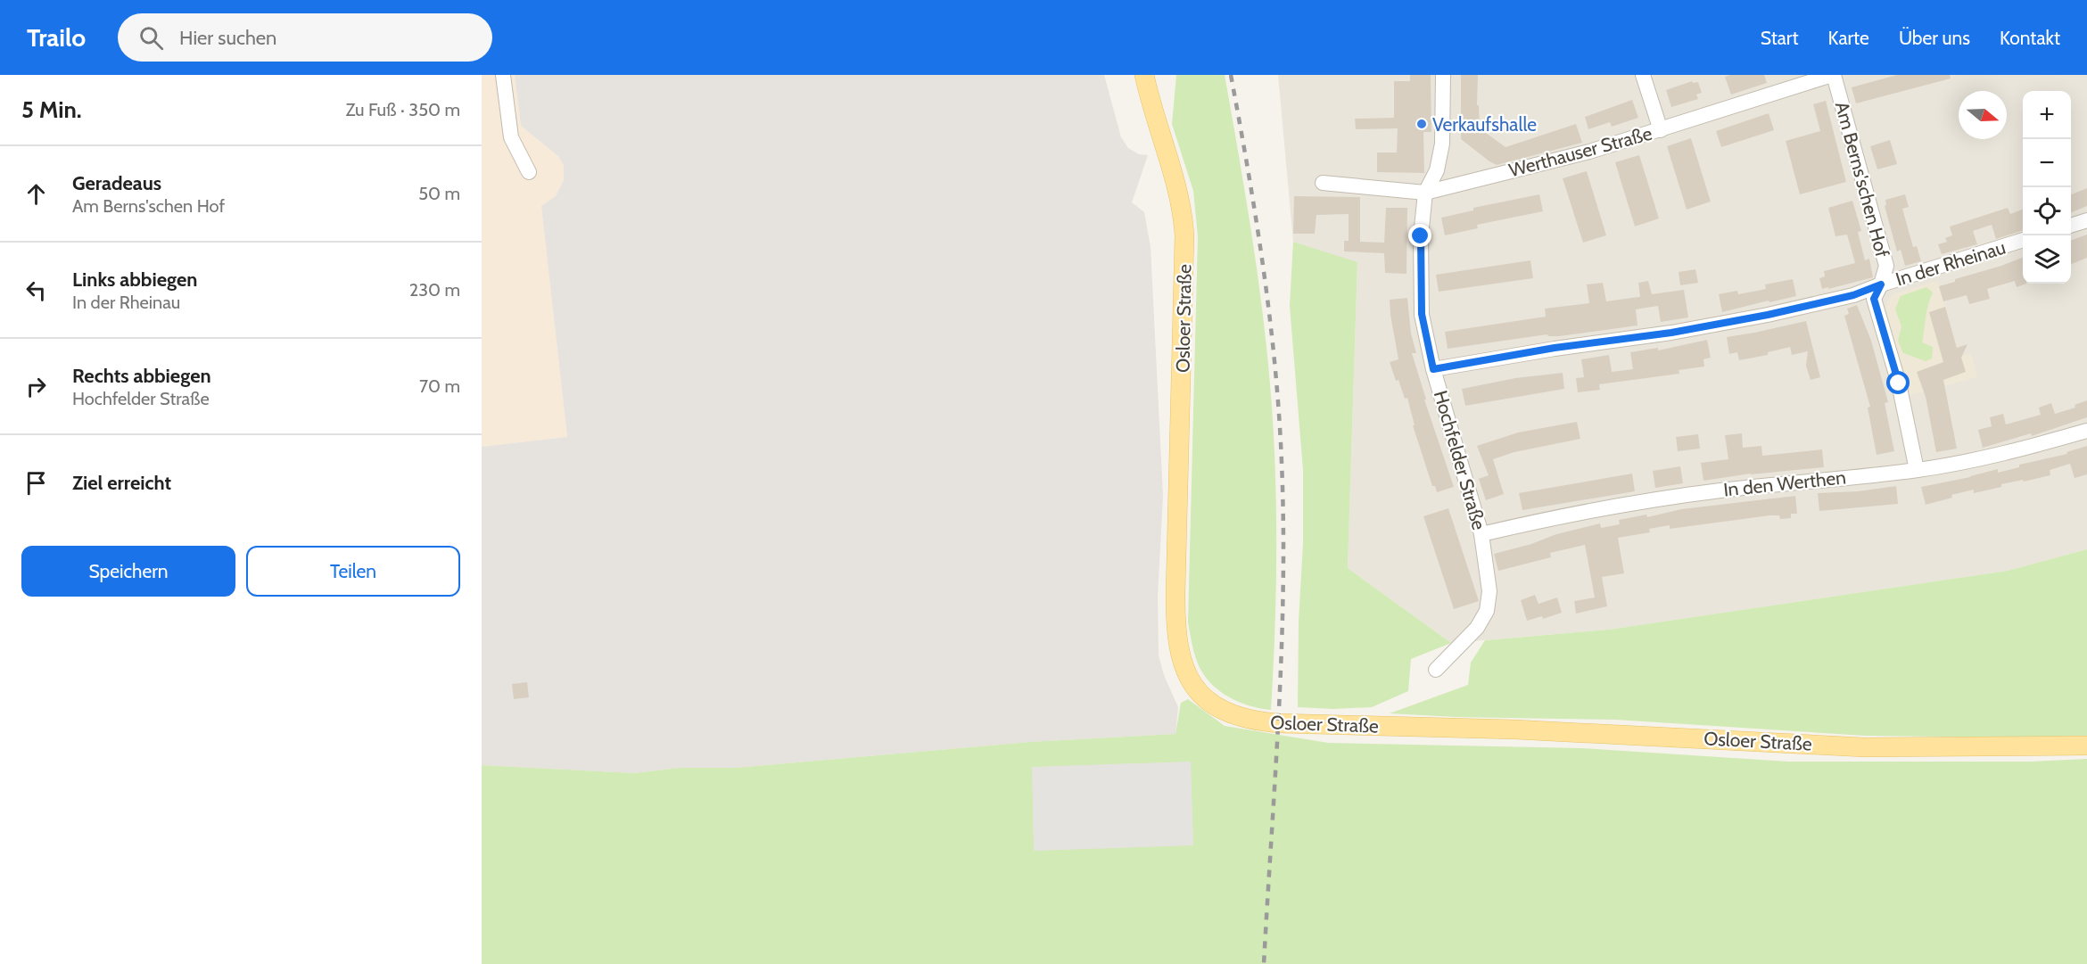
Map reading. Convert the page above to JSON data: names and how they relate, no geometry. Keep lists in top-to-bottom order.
{
  "streets": {
    "main road": ["Osloer Straße"],
    "street": [
      "Werthauser Straße",
      "Am Berns'schen Hof",
      "In der Rheinau",
      "Hochfelder Straße",
      "In den Werthen"
    ]
  },
  "crossings": [
    ["Werthauser Straße", "Am Berns'schen Hof"],
    ["Werthauser Straße", "Hochfelder Straße"],
    ["Am Berns'schen Hof", "In der Rheinau"],
    ["Am Berns'schen Hof", "In den Werthen"],
    ["In der Rheinau", "Hochfelder Straße"],
    ["Hochfelder Straße", "In den Werthen"]
  ],
  "places": ["Verkaufshalle"],
  "north": "right",
  "page": {
    "header": "Trailo",
    "search": "Hier suchen",
    "nav": [
      "Start",
      "Karte",
      "Über uns",
      "Kontakt"
    ],
    "heading": ["5 Min.", "Zu Fuß · 350 m"],
    "map_buttons": ["+", "−"],
    "list": [
      ["Geradeaus", "Am Berns'schen Hof", "50 m"],
      ["Links abbiegen", "In der Rheinau", "230 m"],
      ["Rechts abbiegen", "Hochfelder Straße", "70 m"],
      "Ziel erreicht"
    ],
    "buttons": ["Speichern", "Teilen"]
  }
}
